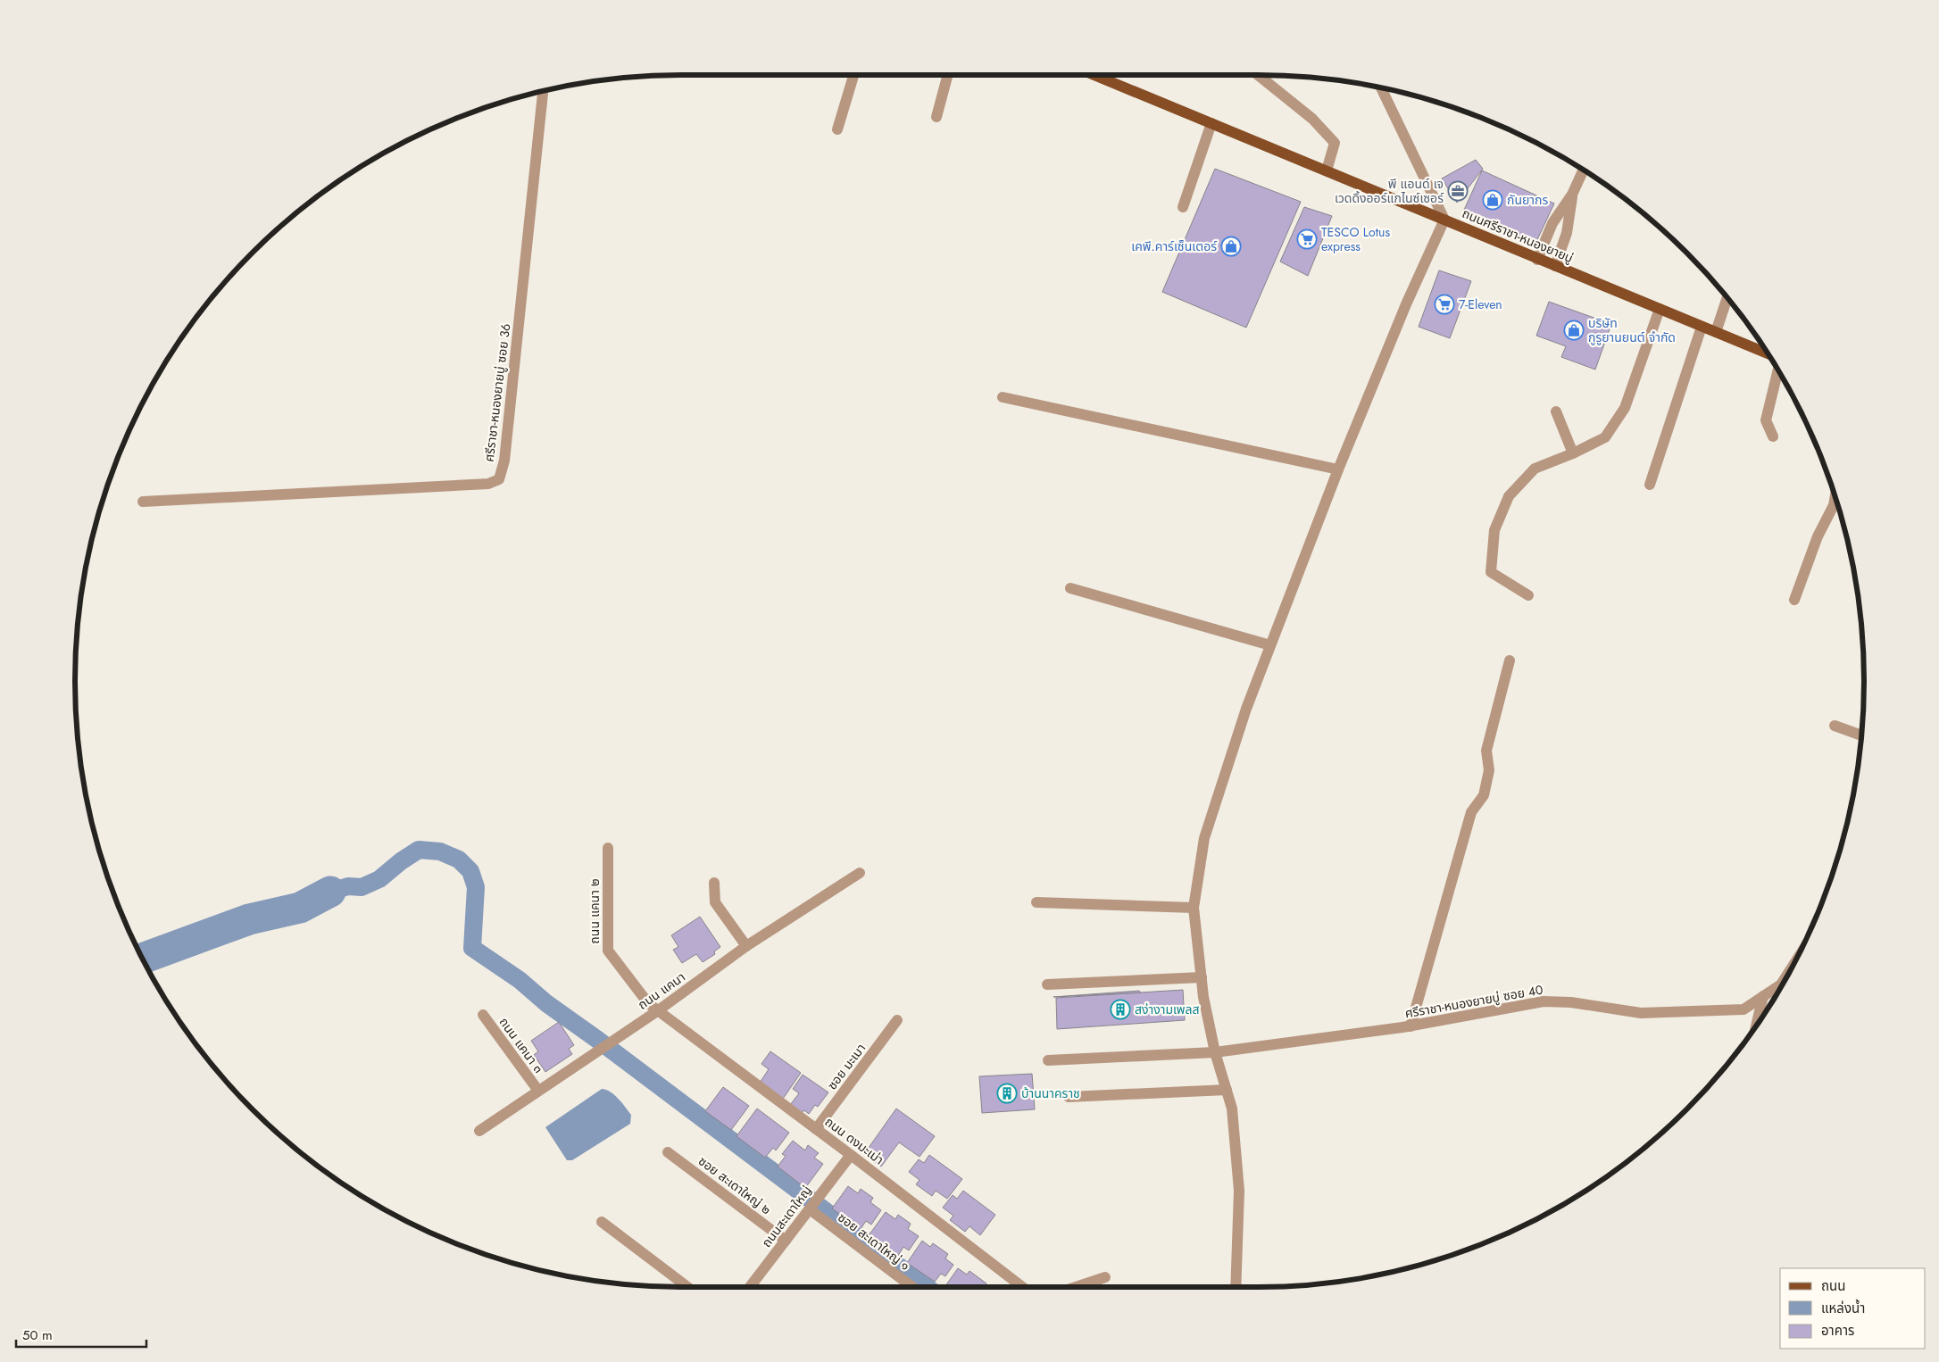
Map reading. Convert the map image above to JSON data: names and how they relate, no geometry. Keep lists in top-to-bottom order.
{
  "streets": {
    "main road": ["ถนนศรีราชา-หนองยายบู่"],
    "street": [
      "ศรีราชา-หนองยายบู่ ซอย 36",
      "ถนน แคนา ๒",
      "ถนน แคนา",
      "ศรีราชา-หนองยายบู่ ซอย 40",
      "ถนน แคนา ๓",
      "ซอย มะเมา",
      "ถนน ดงมะเม่า",
      "ซอย สะเดาใหญ่ ๒",
      "ถนนสะเดาใหญ่",
      "ซอย สะเดาใหญ่ ๑"
    ]
  },
  "crossings": [
    ["ถนน แคนา ๒", "ถนน แคนา"],
    ["ถนน แคนา ๒", "ถนน ดงมะเม่า"],
    ["ถนน แคนา", "ถนน แคนา ๓"],
    ["ถนน แคนา", "ถนน ดงมะเม่า"],
    ["ซอย มะเมา", "ถนน ดงมะเม่า"],
    ["ถนน ดงมะเม่า", "ถนนสะเดาใหญ่"],
    ["ซอย สะเดาใหญ่ ๒", "ถนนสะเดาใหญ่"],
    ["ถนนสะเดาใหญ่", "ซอย สะเดาใหญ่ ๑"]
  ],
  "places": {
    "office": ["พี แอนด์ เจ เวดดิ้งออร์แกไนซ์เซอร์"],
    "shop": ["กันยากร", "เคพี.คาร์เซ็นเตอร์", "บริษัท กูรูยานยนต์ จำกัด"],
    "supermarket": ["TESCO Lotus express", "7-Eleven"],
    "building": ["สง่างามเพลส", "บ้านนาคราช"]
  },
  "legend": ["ถนน", "แหล่งน้ำ", "อาคาร"],
  "scale_bar": "50 m"
}
